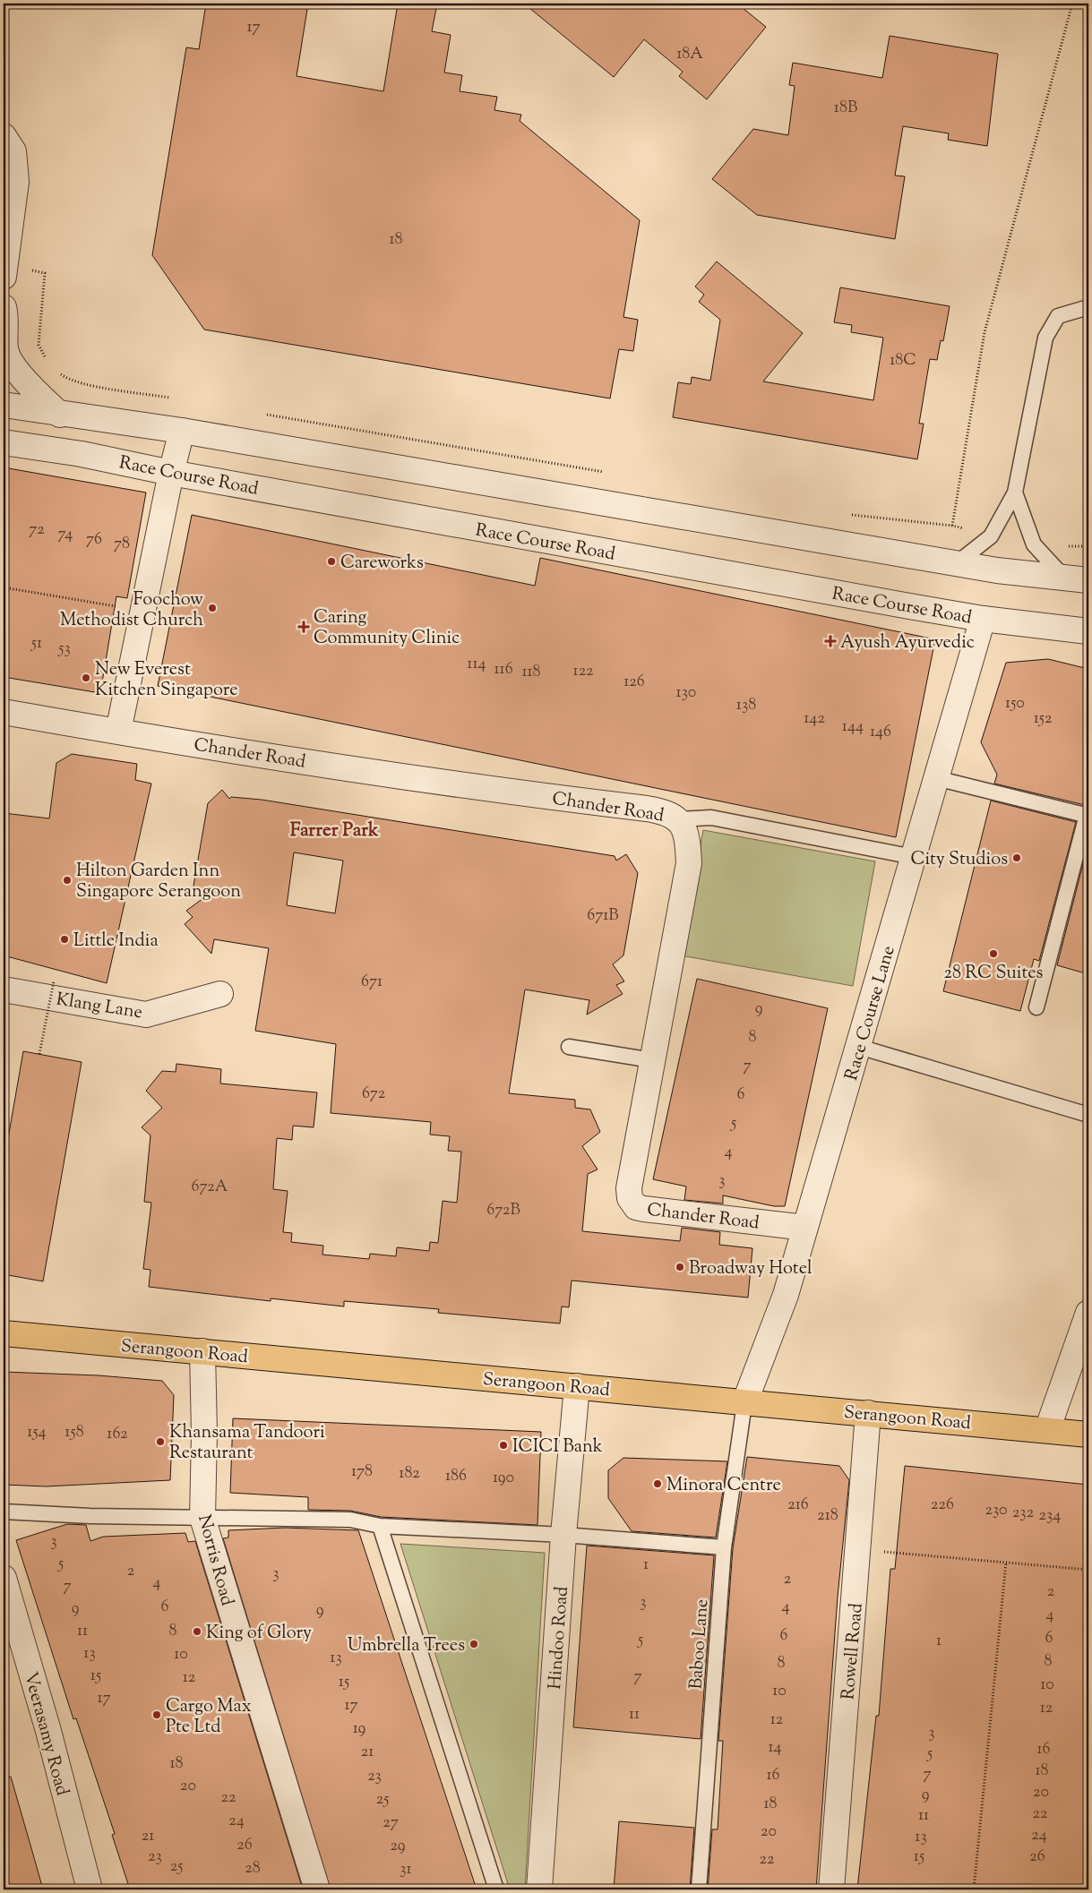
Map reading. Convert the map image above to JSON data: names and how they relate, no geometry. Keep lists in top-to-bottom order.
{
  "streets": {
    "main road": ["Serangoon Road"],
    "street": [
      "Race Course Road",
      "Chander Road",
      "Klang Lane",
      "Race Course Lane",
      "Norris Road",
      "Hindoo Road",
      "Rowell Road",
      "Veerasamy Road"
    ],
    "lane": ["Baboo Lane"]
  },
  "crossings": [
    ["Race Course Road", "Race Course Lane"],
    ["Chander Road", "Race Course Lane"],
    ["Race Course Lane", "Serangoon Road"],
    ["Race Course Lane", "Baboo Lane"],
    ["Serangoon Road", "Norris Road"],
    ["Serangoon Road", "Hindoo Road"],
    ["Serangoon Road", "Baboo Lane"],
    ["Serangoon Road", "Rowell Road"]
  ],
  "districts": ["Farrer Park"],
  "places": {
    "other": [
      "Careworks",
      "Foochow Methodist Church",
      "New Everest Kitchen Singapore",
      "City Studios",
      "Hilton Garden Inn Singapore Serangoon",
      "Little India",
      "28 RC Suites",
      "Broadway Hotel",
      "Khansama Tandoori Restaurant",
      "ICICI Bank",
      "Minora Centre",
      "King of Glory",
      "Umbrella Trees",
      "Cargo Max Pte Ltd"
    ],
    "health": ["Caring Community Clinic", "Ayush Ayurvedic"]
  },
  "house_numbers": [
    "17",
    "18A",
    "18B",
    "18",
    "18C",
    "72",
    "74",
    "76",
    "78",
    "51",
    "53",
    "114",
    "116",
    "122",
    "118",
    "126",
    "130",
    "150",
    "138",
    "142",
    "152",
    "144",
    "146",
    "671B",
    "671",
    "9",
    "8",
    "7",
    "672",
    "6",
    "5",
    "4",
    "3",
    "672A",
    "672B",
    "154",
    "158",
    "162",
    "178",
    "182",
    "186",
    "190",
    "216",
    "226",
    "230",
    "232",
    "218",
    "234",
    "3",
    "5",
    "1",
    "2",
    "3",
    "2",
    "4",
    "7",
    "2",
    "3",
    "6",
    "4",
    "9",
    "9",
    "4",
    "11",
    "8",
    "6",
    "6",
    "5",
    "1",
    "13",
    "10",
    "13",
    "8",
    "8",
    "15",
    "7",
    "12",
    "15",
    "10",
    "10",
    "17",
    "17",
    "12",
    "11",
    "12",
    "19",
    "3",
    "14",
    "16",
    "21",
    "5",
    "18",
    "18",
    "7",
    "16",
    "23",
    "20",
    "20",
    "9",
    "22",
    "25",
    "18",
    "22",
    "11",
    "24",
    "27",
    "20",
    "24",
    "21",
    "13",
    "26",
    "29",
    "23",
    "15",
    "26",
    "22",
    "25",
    "28",
    "31"
  ]
}
